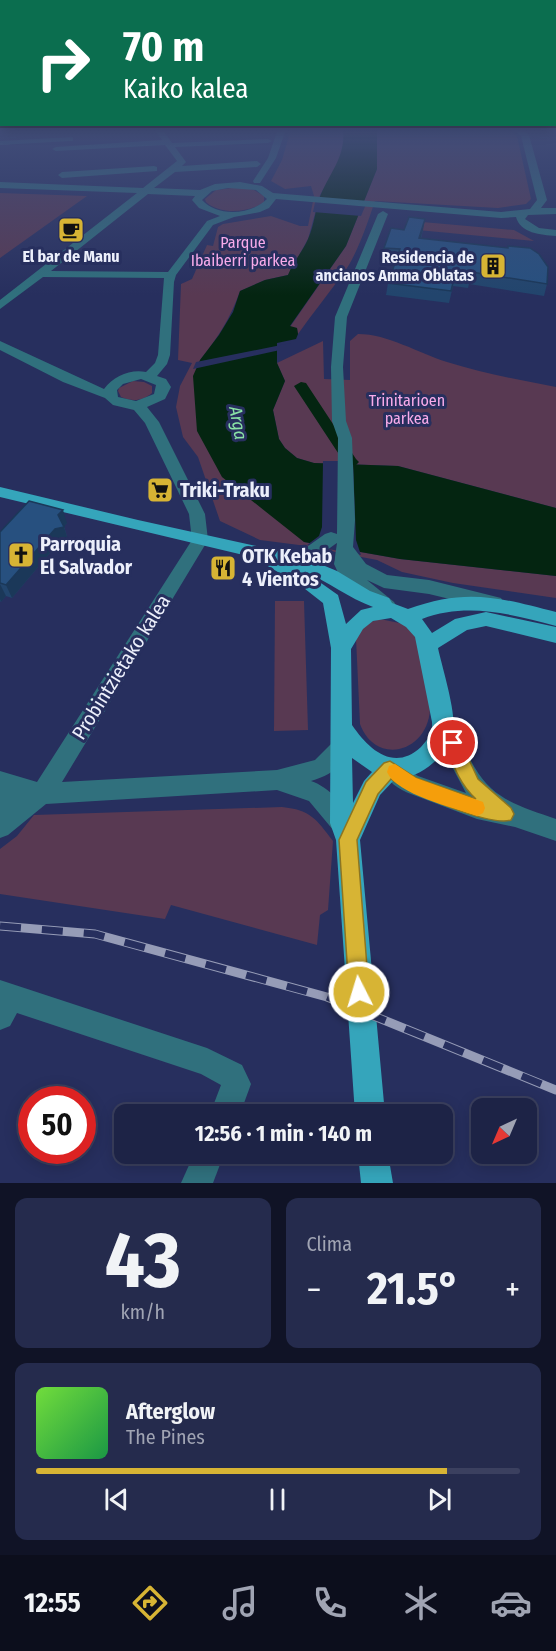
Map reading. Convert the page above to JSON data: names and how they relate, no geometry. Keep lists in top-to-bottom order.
{
  "streets": {
    "street": ["Probintzietako kalea"]
  },
  "water": ["Arga"],
  "parks": ["Parque Ibaiberri parkea", "Trinitarioen parkea"],
  "places": {
    "cafe": ["El bar de Manu"],
    "building": ["Residencia de ancianos Amma Oblatas"],
    "supermarket": ["Triki-Traku"],
    "church": ["Parroquia El Salvador"],
    "restaurant": ["OTK Kebab 4 Vientos"]
  },
  "north": "bottom left",
  "page": {
    "turn": ["70 m", "Kaiko kalea"],
    "limit": "50",
    "trip": "12:56 · 1 min · 140 m",
    "tile": [
      ["43", "km/h"],
      "Clima"
    ],
    "heat": ["−", "21.5°", "+"],
    "song": ["Afterglow", "The Pines"],
    "tabs": "12:55"
  }
}
